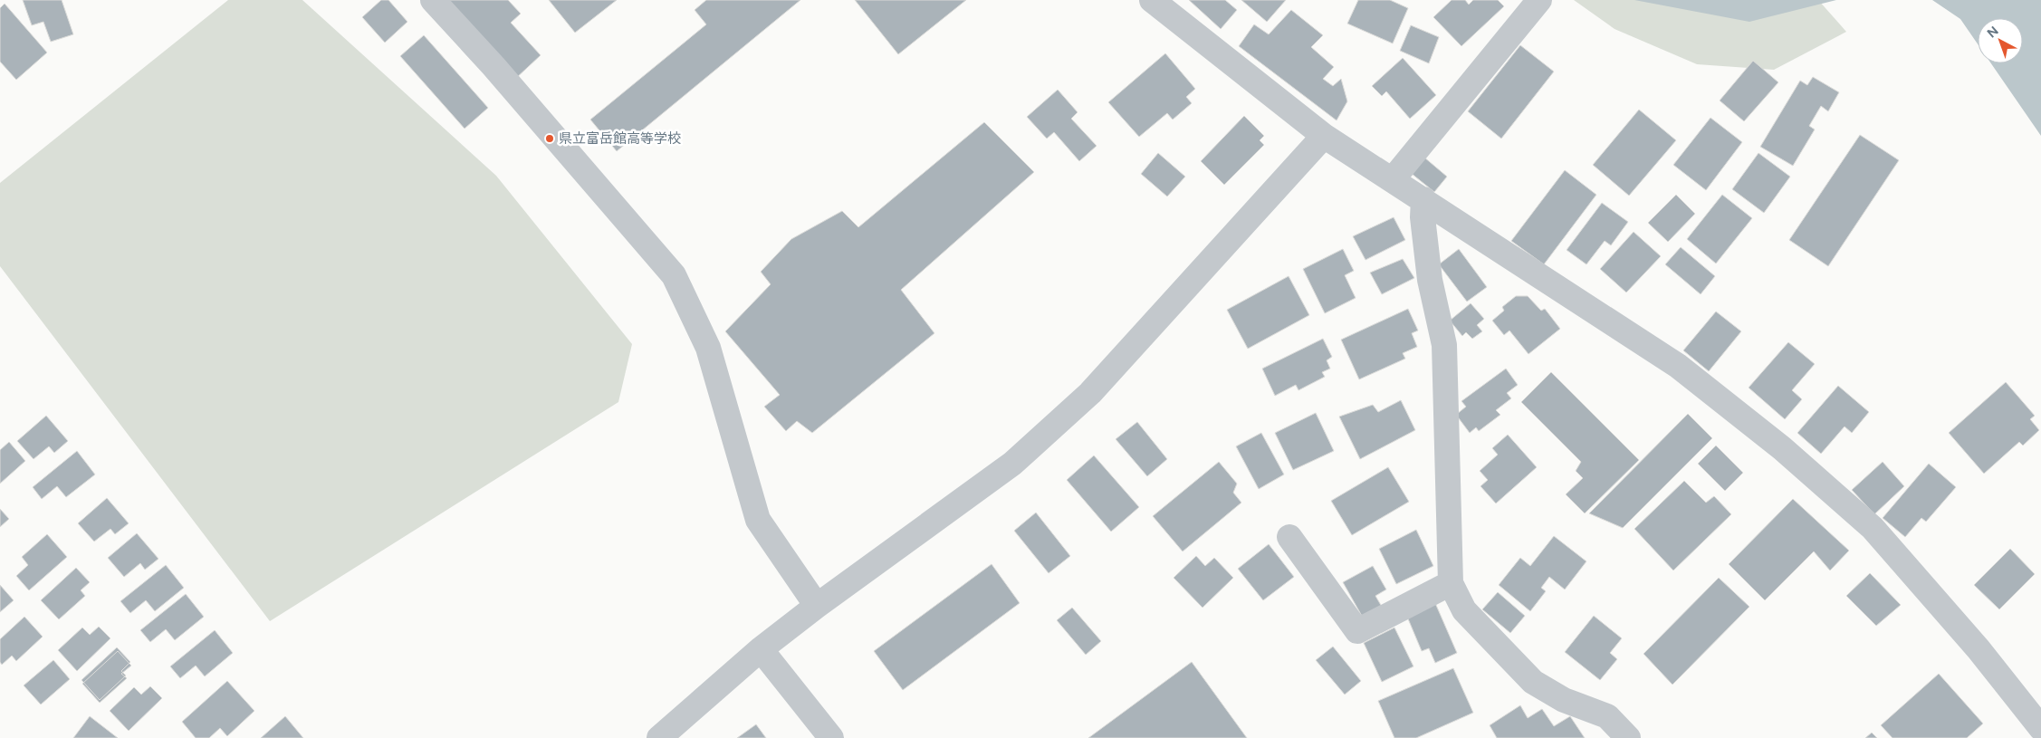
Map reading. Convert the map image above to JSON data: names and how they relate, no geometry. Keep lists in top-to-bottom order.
{
  "places": ["県立富岳館高等学校"],
  "north": "top left"
}
